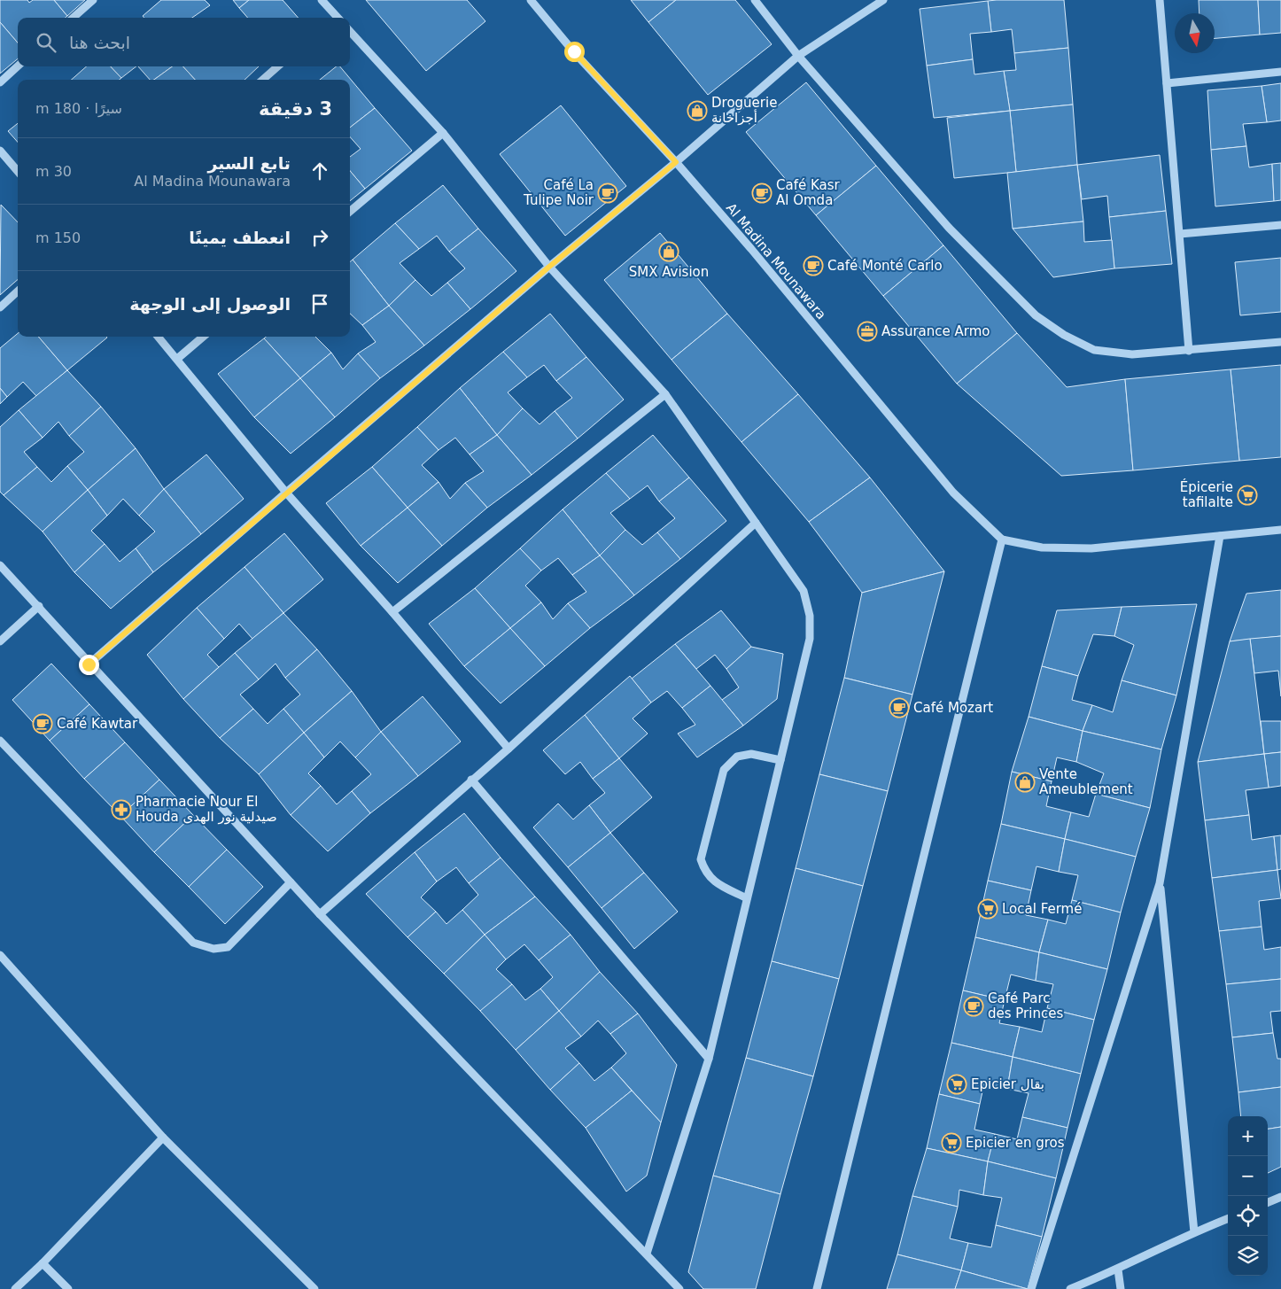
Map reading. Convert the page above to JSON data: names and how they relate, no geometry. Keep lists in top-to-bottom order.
{
  "streets": {
    "street": ["Al Madina Mounawara"]
  },
  "places": {
    "shop": ["Droguerie أجزاخانة", "SMX Avision", "Vente Ameublement"],
    "cafe": [
      "Café La Tulipe Noir",
      "Café Kasr Al Omda",
      "Café Monté Carlo",
      "Café Mozart",
      "Café Kawtar",
      "Café Parc des Princes"
    ],
    "office": ["Assurance Armo"],
    "supermarket": [
      "Épicerie tafilalte",
      "Local Fermé",
      "Epicier بقال",
      "Epicier en gros"
    ],
    "pharmacy": ["Pharmacie Nour El Houda صيدلية نور الهدى"]
  },
  "north": "bottom",
  "page": {
    "search": "ابحث هنا",
    "heading": ["3 دقيقة", "سيرًا · 180 m"],
    "list": [
      ["تابع السير", "Al Madina Mounawara", "30 m"],
      ["انعطف يمينًا", "150 m"],
      "الوصول إلى الوجهة"
    ],
    "map_buttons": ["+", "−"]
  }
}
